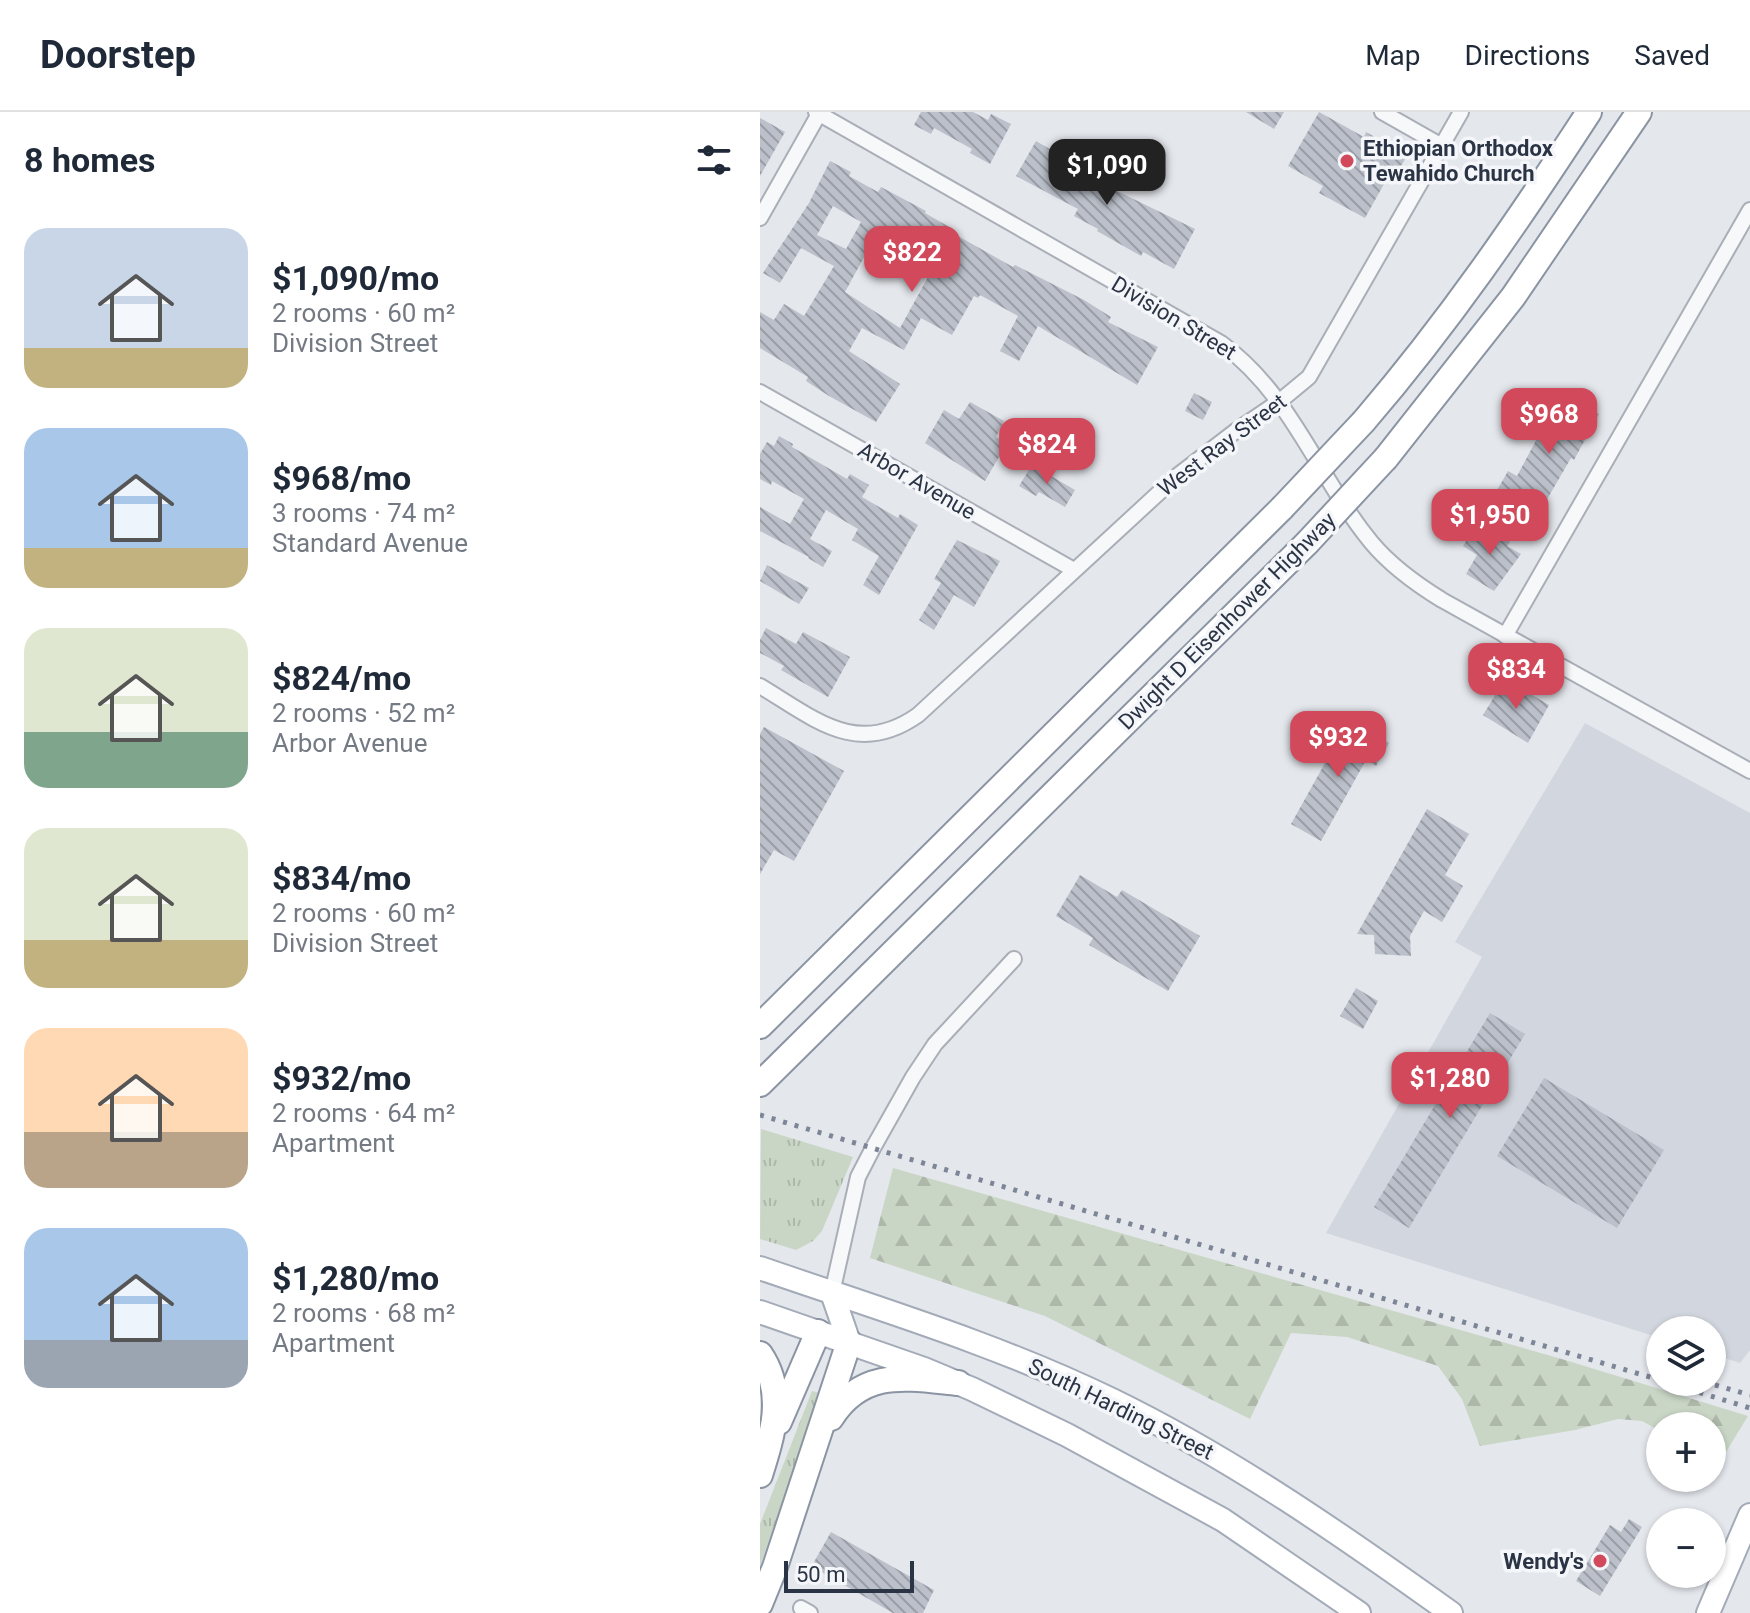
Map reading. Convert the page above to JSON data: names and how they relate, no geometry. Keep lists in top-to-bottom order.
{
  "streets": {
    "highway": ["Dwight D Eisenhower Highway"],
    "main road": ["South Harding Street"],
    "street": ["Division Street", "West Ray Street", "Arbor Avenue"]
  },
  "crossings": [
    ["Division Street", "West Ray Street"],
    ["West Ray Street", "Arbor Avenue"]
  ],
  "places": ["Ethiopian Orthodox Tewahido Church", "Wendy's"],
  "scale_bar": "50 m",
  "page": {
    "header": "Doorstep",
    "nav": ["Map", "Directions", "Saved"],
    "heading": "8 homes",
    "price": [
      "$1,090",
      "$822",
      "$968",
      "$824",
      "$1,950",
      "$834",
      "$932",
      "$1,280"
    ],
    "list": [
      {
        "name": "$1,090/mo",
        "note": "2 rooms · 60 m² · Division Street"
      },
      {
        "name": "$968/mo",
        "note": "3 rooms · 74 m² · Standard Avenue"
      },
      {
        "name": "$824/mo",
        "note": "2 rooms · 52 m² · Arbor Avenue"
      },
      {
        "name": "$834/mo",
        "note": "2 rooms · 60 m² · Division Street"
      },
      {
        "name": "$932/mo",
        "note": "2 rooms · 64 m² · Apartment"
      },
      {
        "name": "$1,280/mo",
        "note": "2 rooms · 68 m² · Apartment"
      }
    ],
    "map_buttons": ["+", "−"],
    "scale": "50 m"
  }
}
